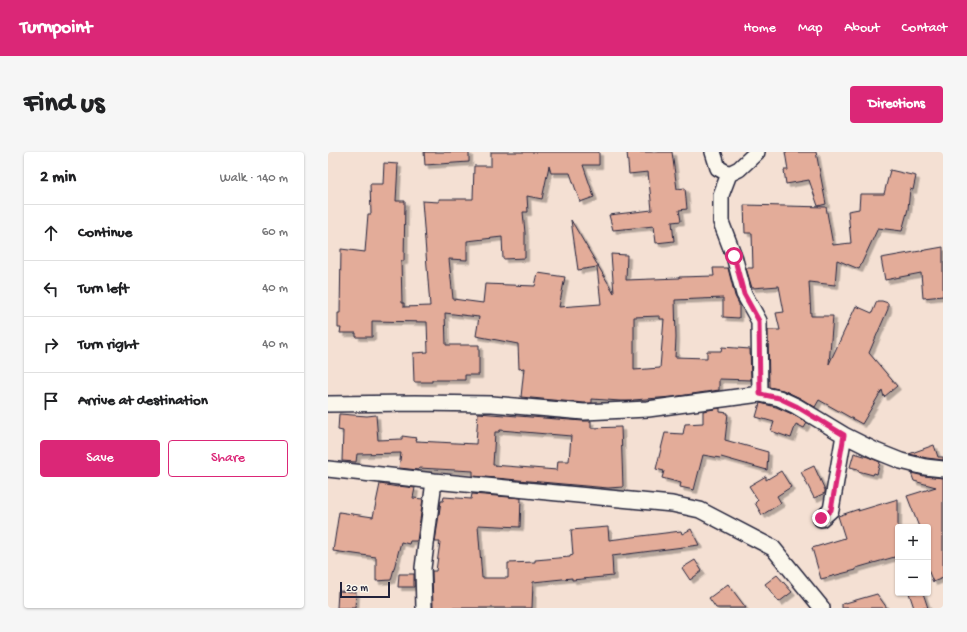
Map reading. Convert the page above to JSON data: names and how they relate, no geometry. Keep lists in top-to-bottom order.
{
  "scale_bar": "20 m",
  "page": {
    "header": "Turnpoint",
    "nav": [
      "Home",
      "Map",
      "About",
      "Contact"
    ],
    "buttons": [
      "Directions",
      ["Save", "Share"]
    ],
    "title": "Find us",
    "heading": ["2 min", "Walk · 140 m"],
    "list": [
      ["Continue", "60 m"],
      ["Turn left", "40 m"],
      ["Turn right", "40 m"],
      "Arrive at destination"
    ],
    "map_buttons": ["+", "−"],
    "scale": "20 m"
  }
}
